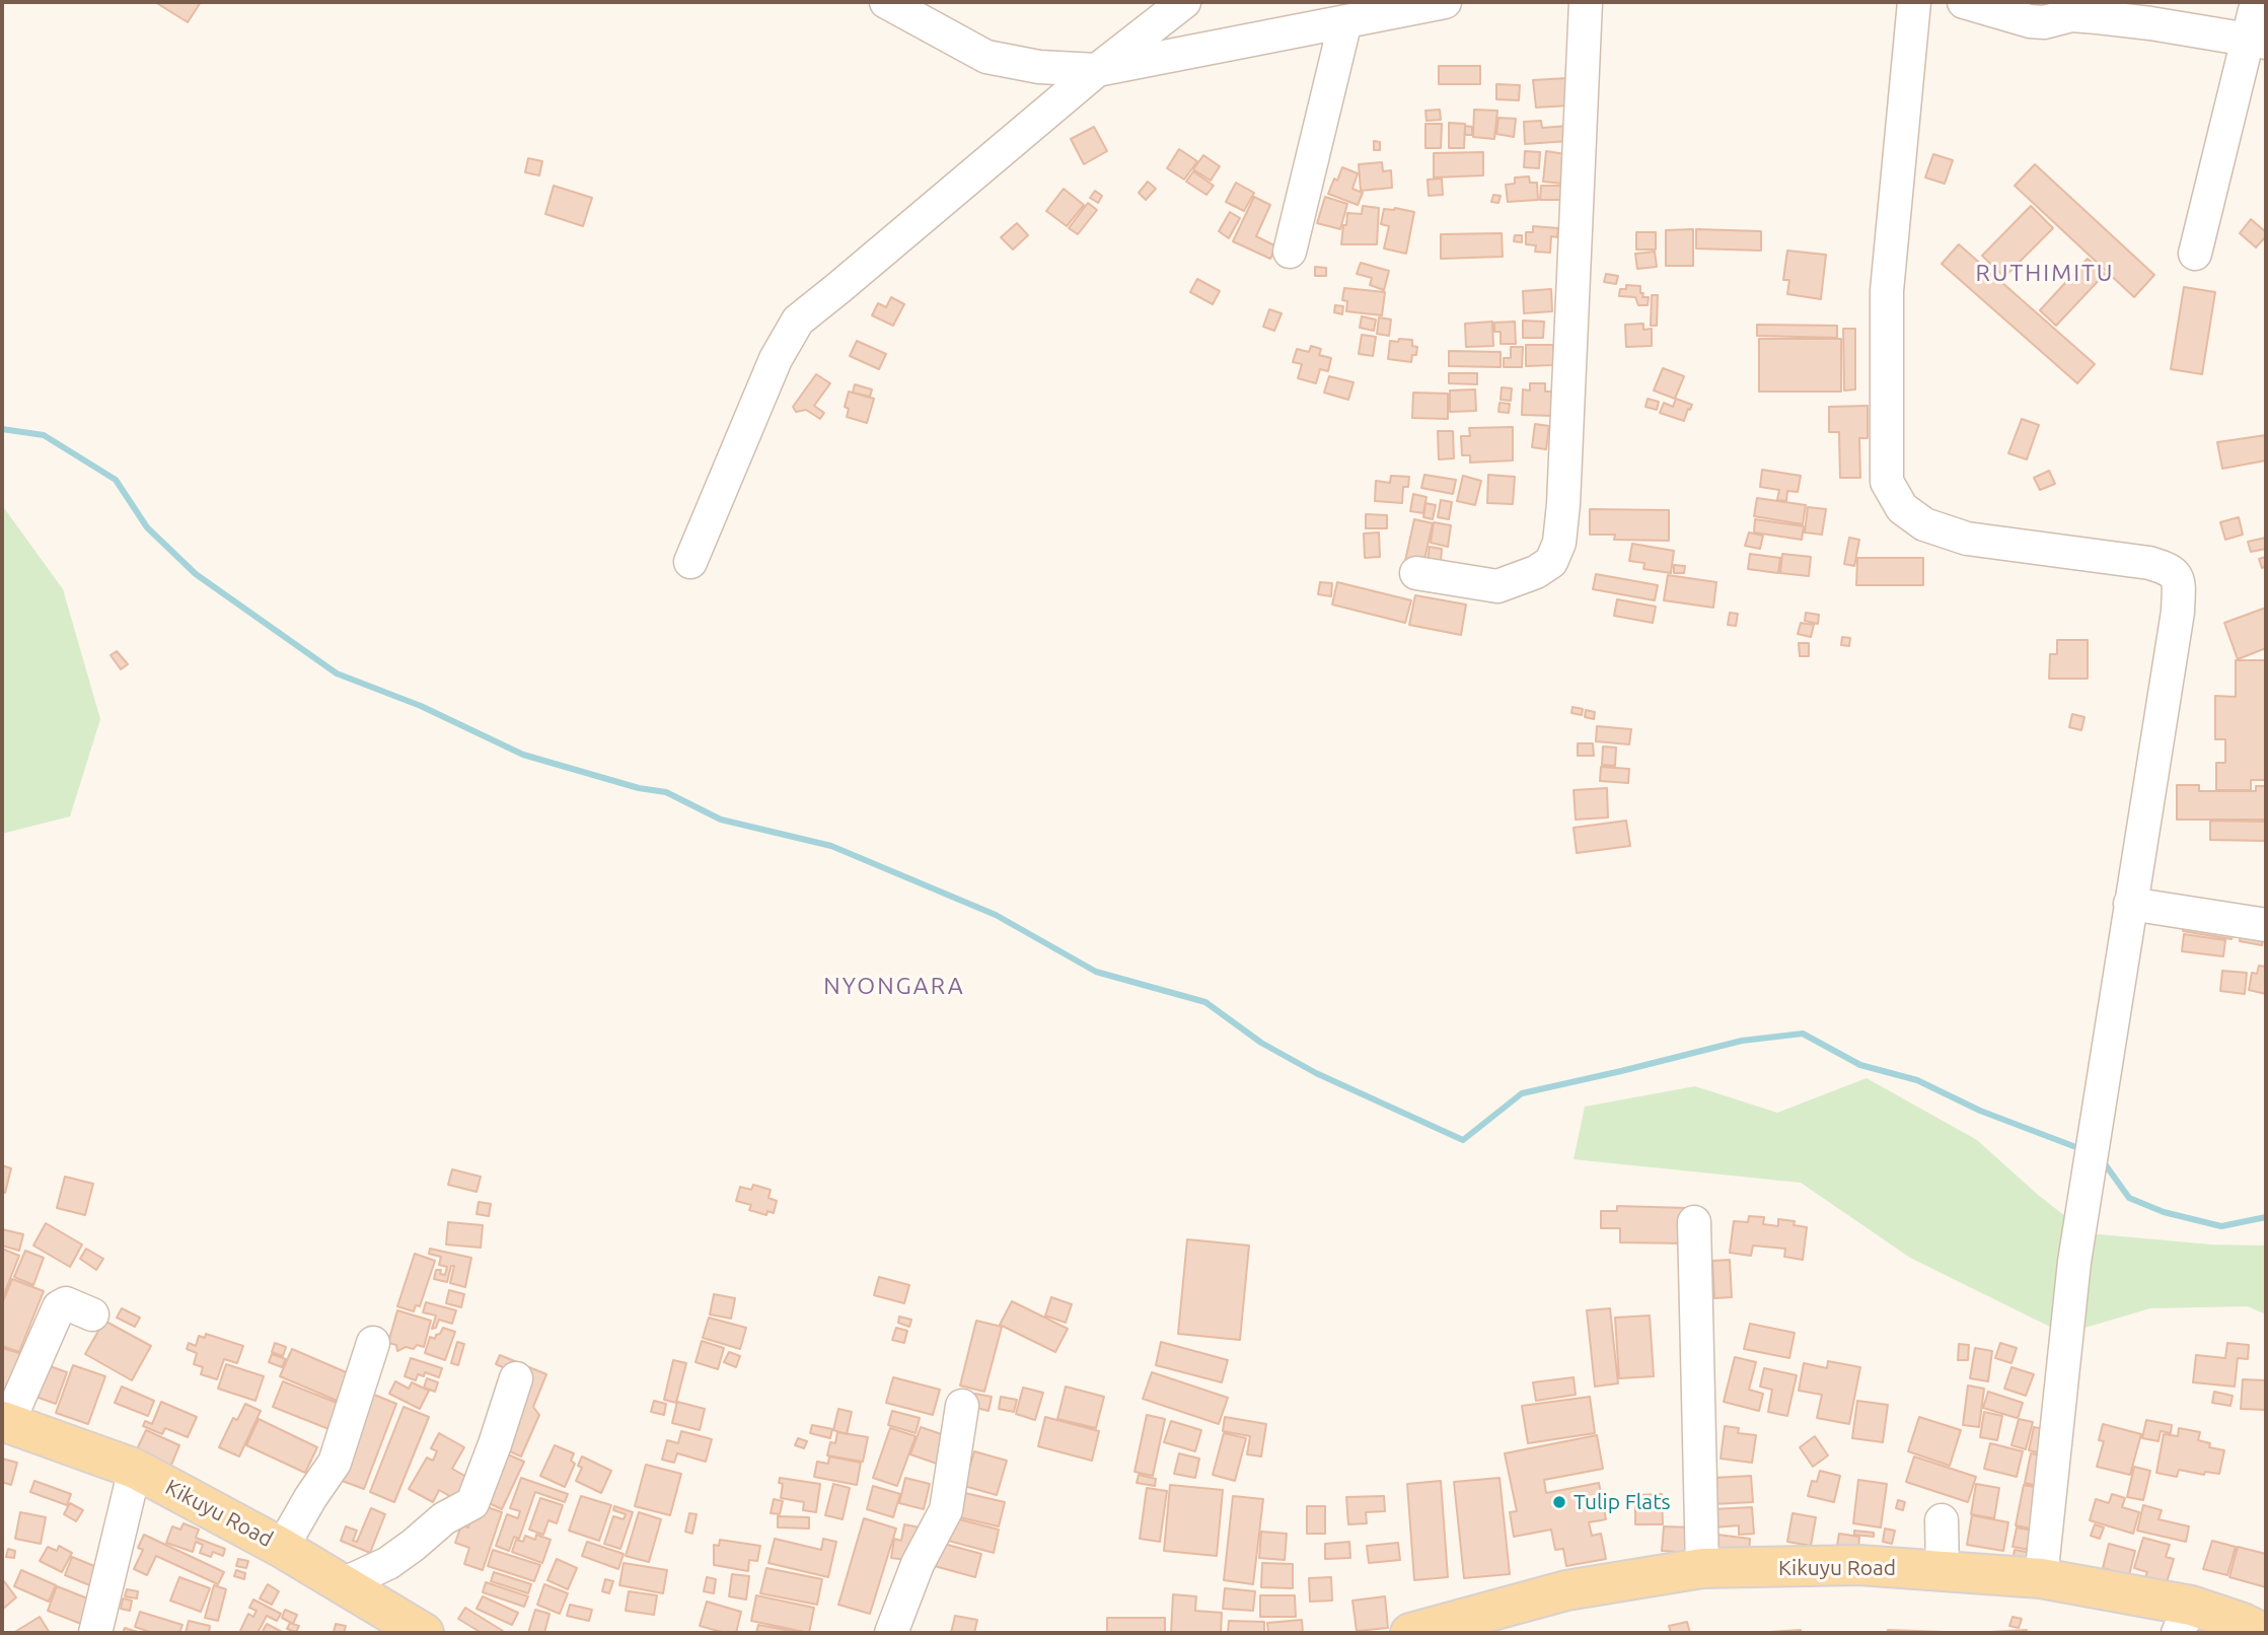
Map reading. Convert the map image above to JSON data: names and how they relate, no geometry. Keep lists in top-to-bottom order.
{
  "streets": {
    "main road": ["Kikuyu Road"]
  },
  "districts": ["RUTHIMITU", "NYONGARA"],
  "places": ["Tulip Flats"]
}
